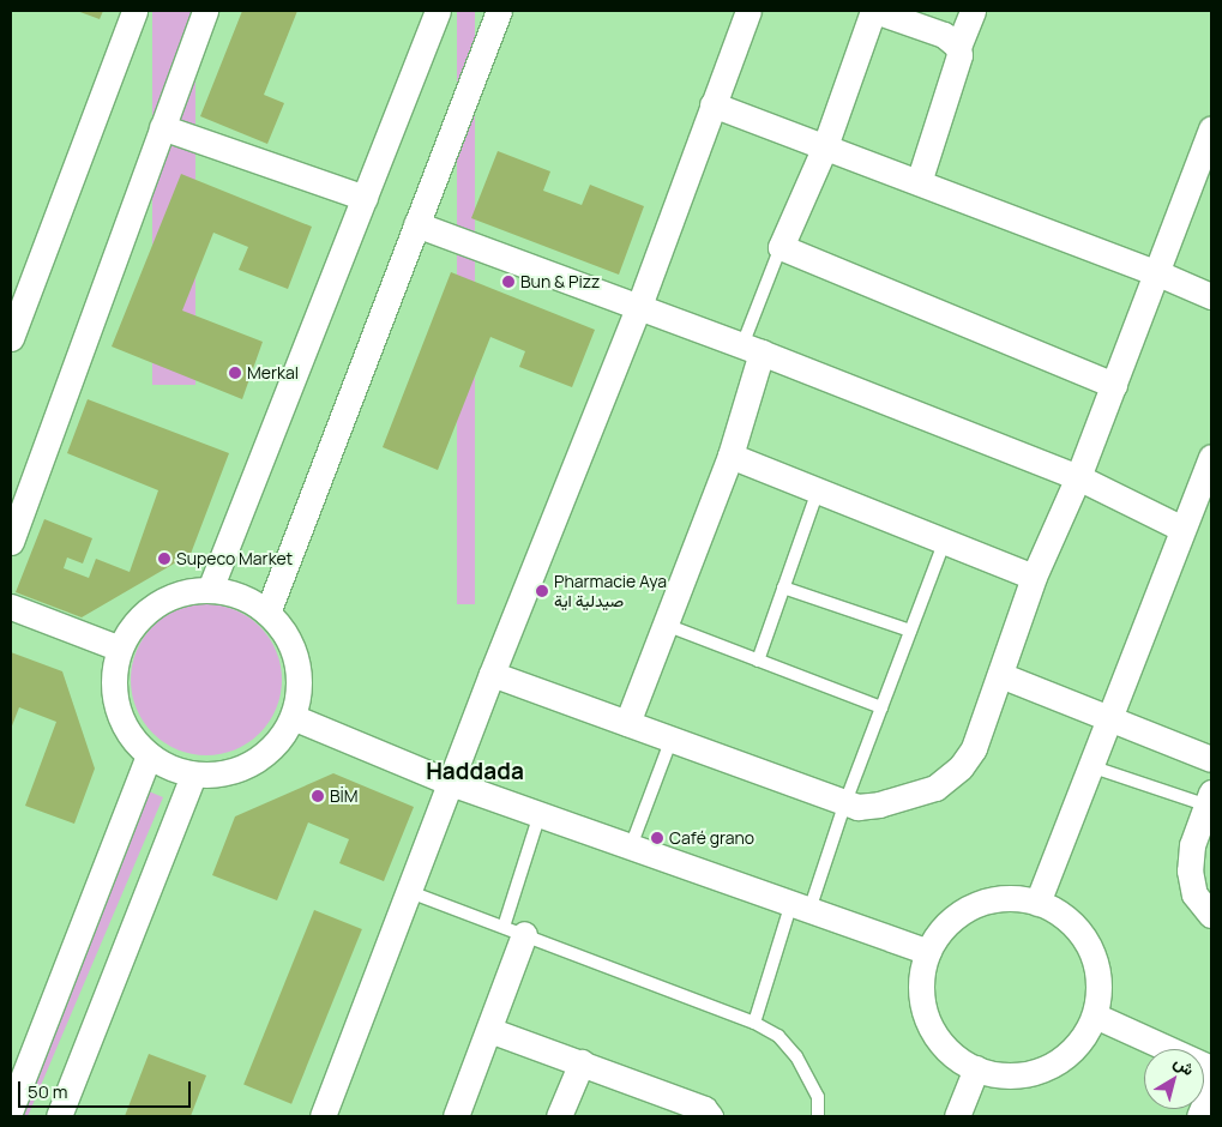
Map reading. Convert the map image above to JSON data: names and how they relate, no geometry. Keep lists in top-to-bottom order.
{
  "districts": ["Haddada"],
  "places": [
    "Bun & Pizz",
    "Merkal",
    "Supeco Market",
    "Pharmacie Aya صيدلية اية",
    "BİM",
    "Café grano"
  ],
  "scale_bar": "50 m",
  "north": "top right"
}
